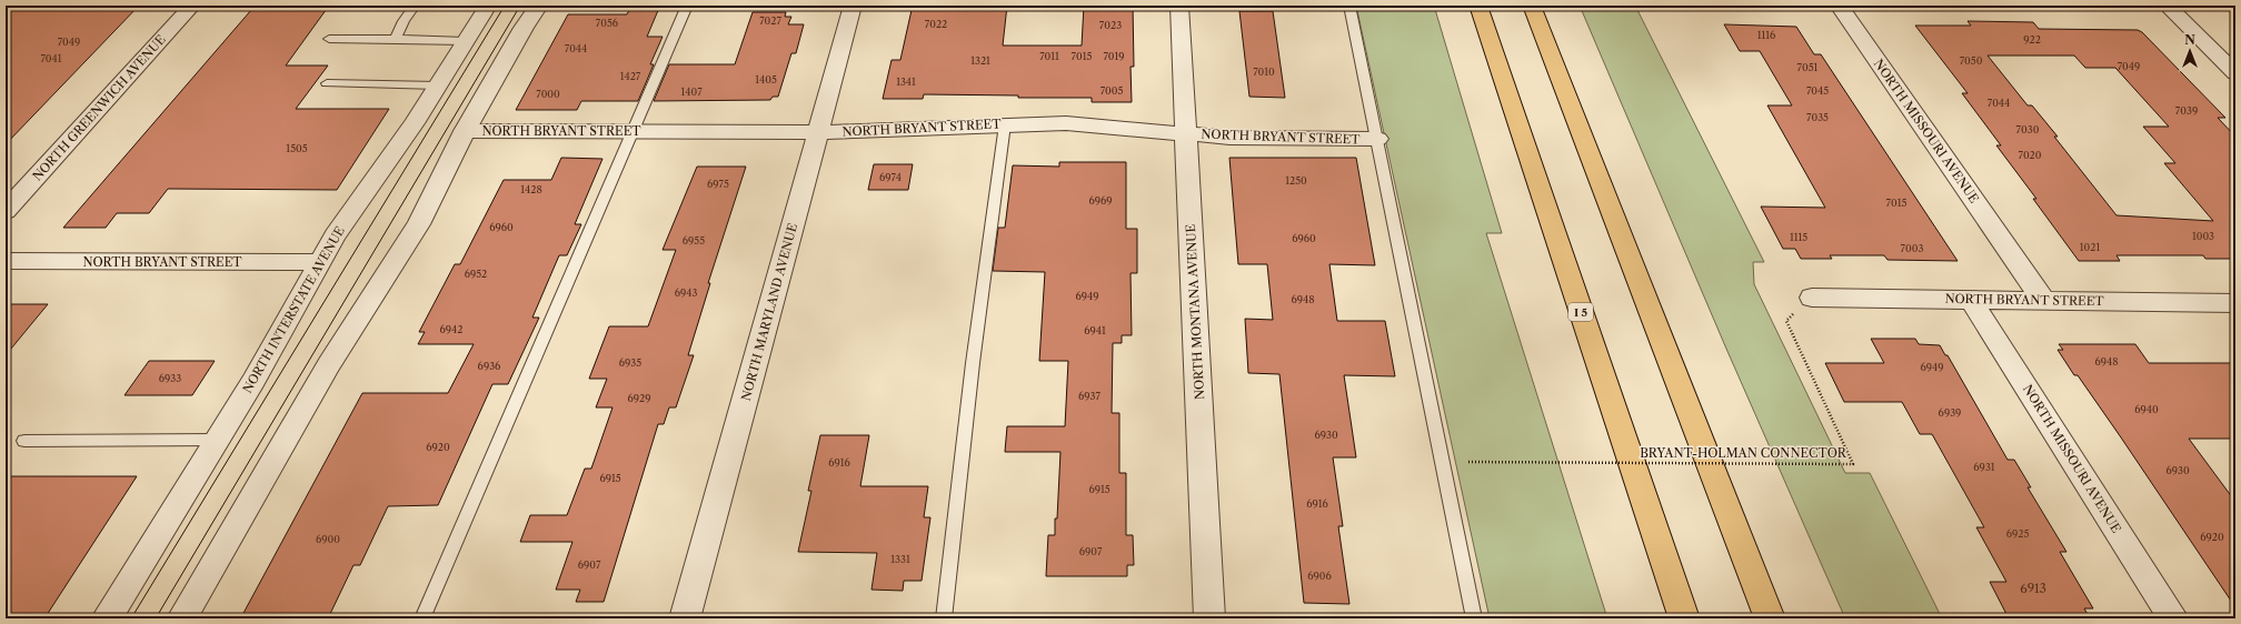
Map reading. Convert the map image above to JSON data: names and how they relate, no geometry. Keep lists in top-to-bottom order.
{
  "streets": {
    "highway": ["I 5"],
    "street": [
      "NORTH GREENWICH AVENUE",
      "NORTH BRYANT STREET",
      "NORTH MISSOURI AVENUE",
      "NORTH INTERSTATE AVENUE",
      "NORTH MARYLAND AVENUE",
      "NORTH MONTANA AVENUE"
    ],
    "path": ["BRYANT-HOLMAN CONNECTOR"]
  },
  "crossings": [
    ["NORTH BRYANT STREET", "NORTH MISSOURI AVENUE"],
    ["NORTH BRYANT STREET", "NORTH INTERSTATE AVENUE"],
    ["NORTH BRYANT STREET", "NORTH MARYLAND AVENUE"],
    ["NORTH BRYANT STREET", "NORTH MONTANA AVENUE"],
    ["NORTH BRYANT STREET", "BRYANT-HOLMAN CONNECTOR"]
  ],
  "house_numbers": [
    "7027",
    "7056",
    "7022",
    "7023",
    "1116",
    "922",
    "7049",
    "7044",
    "7011",
    "7015",
    "7019",
    "7041",
    "1321",
    "7050",
    "7049",
    "7051",
    "7010",
    "1427",
    "1405",
    "1341",
    "7005",
    "7045",
    "1407",
    "7000",
    "7044",
    "7039",
    "7035",
    "7030",
    "1505",
    "7020",
    "6974",
    "1250",
    "6975",
    "1428",
    "6969",
    "7015",
    "6960",
    "1003",
    "1115",
    "6960",
    "6955",
    "1021",
    "7003",
    "6952",
    "6943",
    "6949",
    "6948",
    "6942",
    "6941",
    "6948",
    "6935",
    "6936",
    "6949",
    "6933",
    "6937",
    "6929",
    "6940",
    "6939",
    "6930",
    "6920",
    "6916",
    "6931",
    "6930",
    "6915",
    "6915",
    "6916",
    "6925",
    "6920",
    "6900",
    "6907",
    "1331",
    "6907",
    "6906",
    "6913"
  ],
  "north": "top"
}
